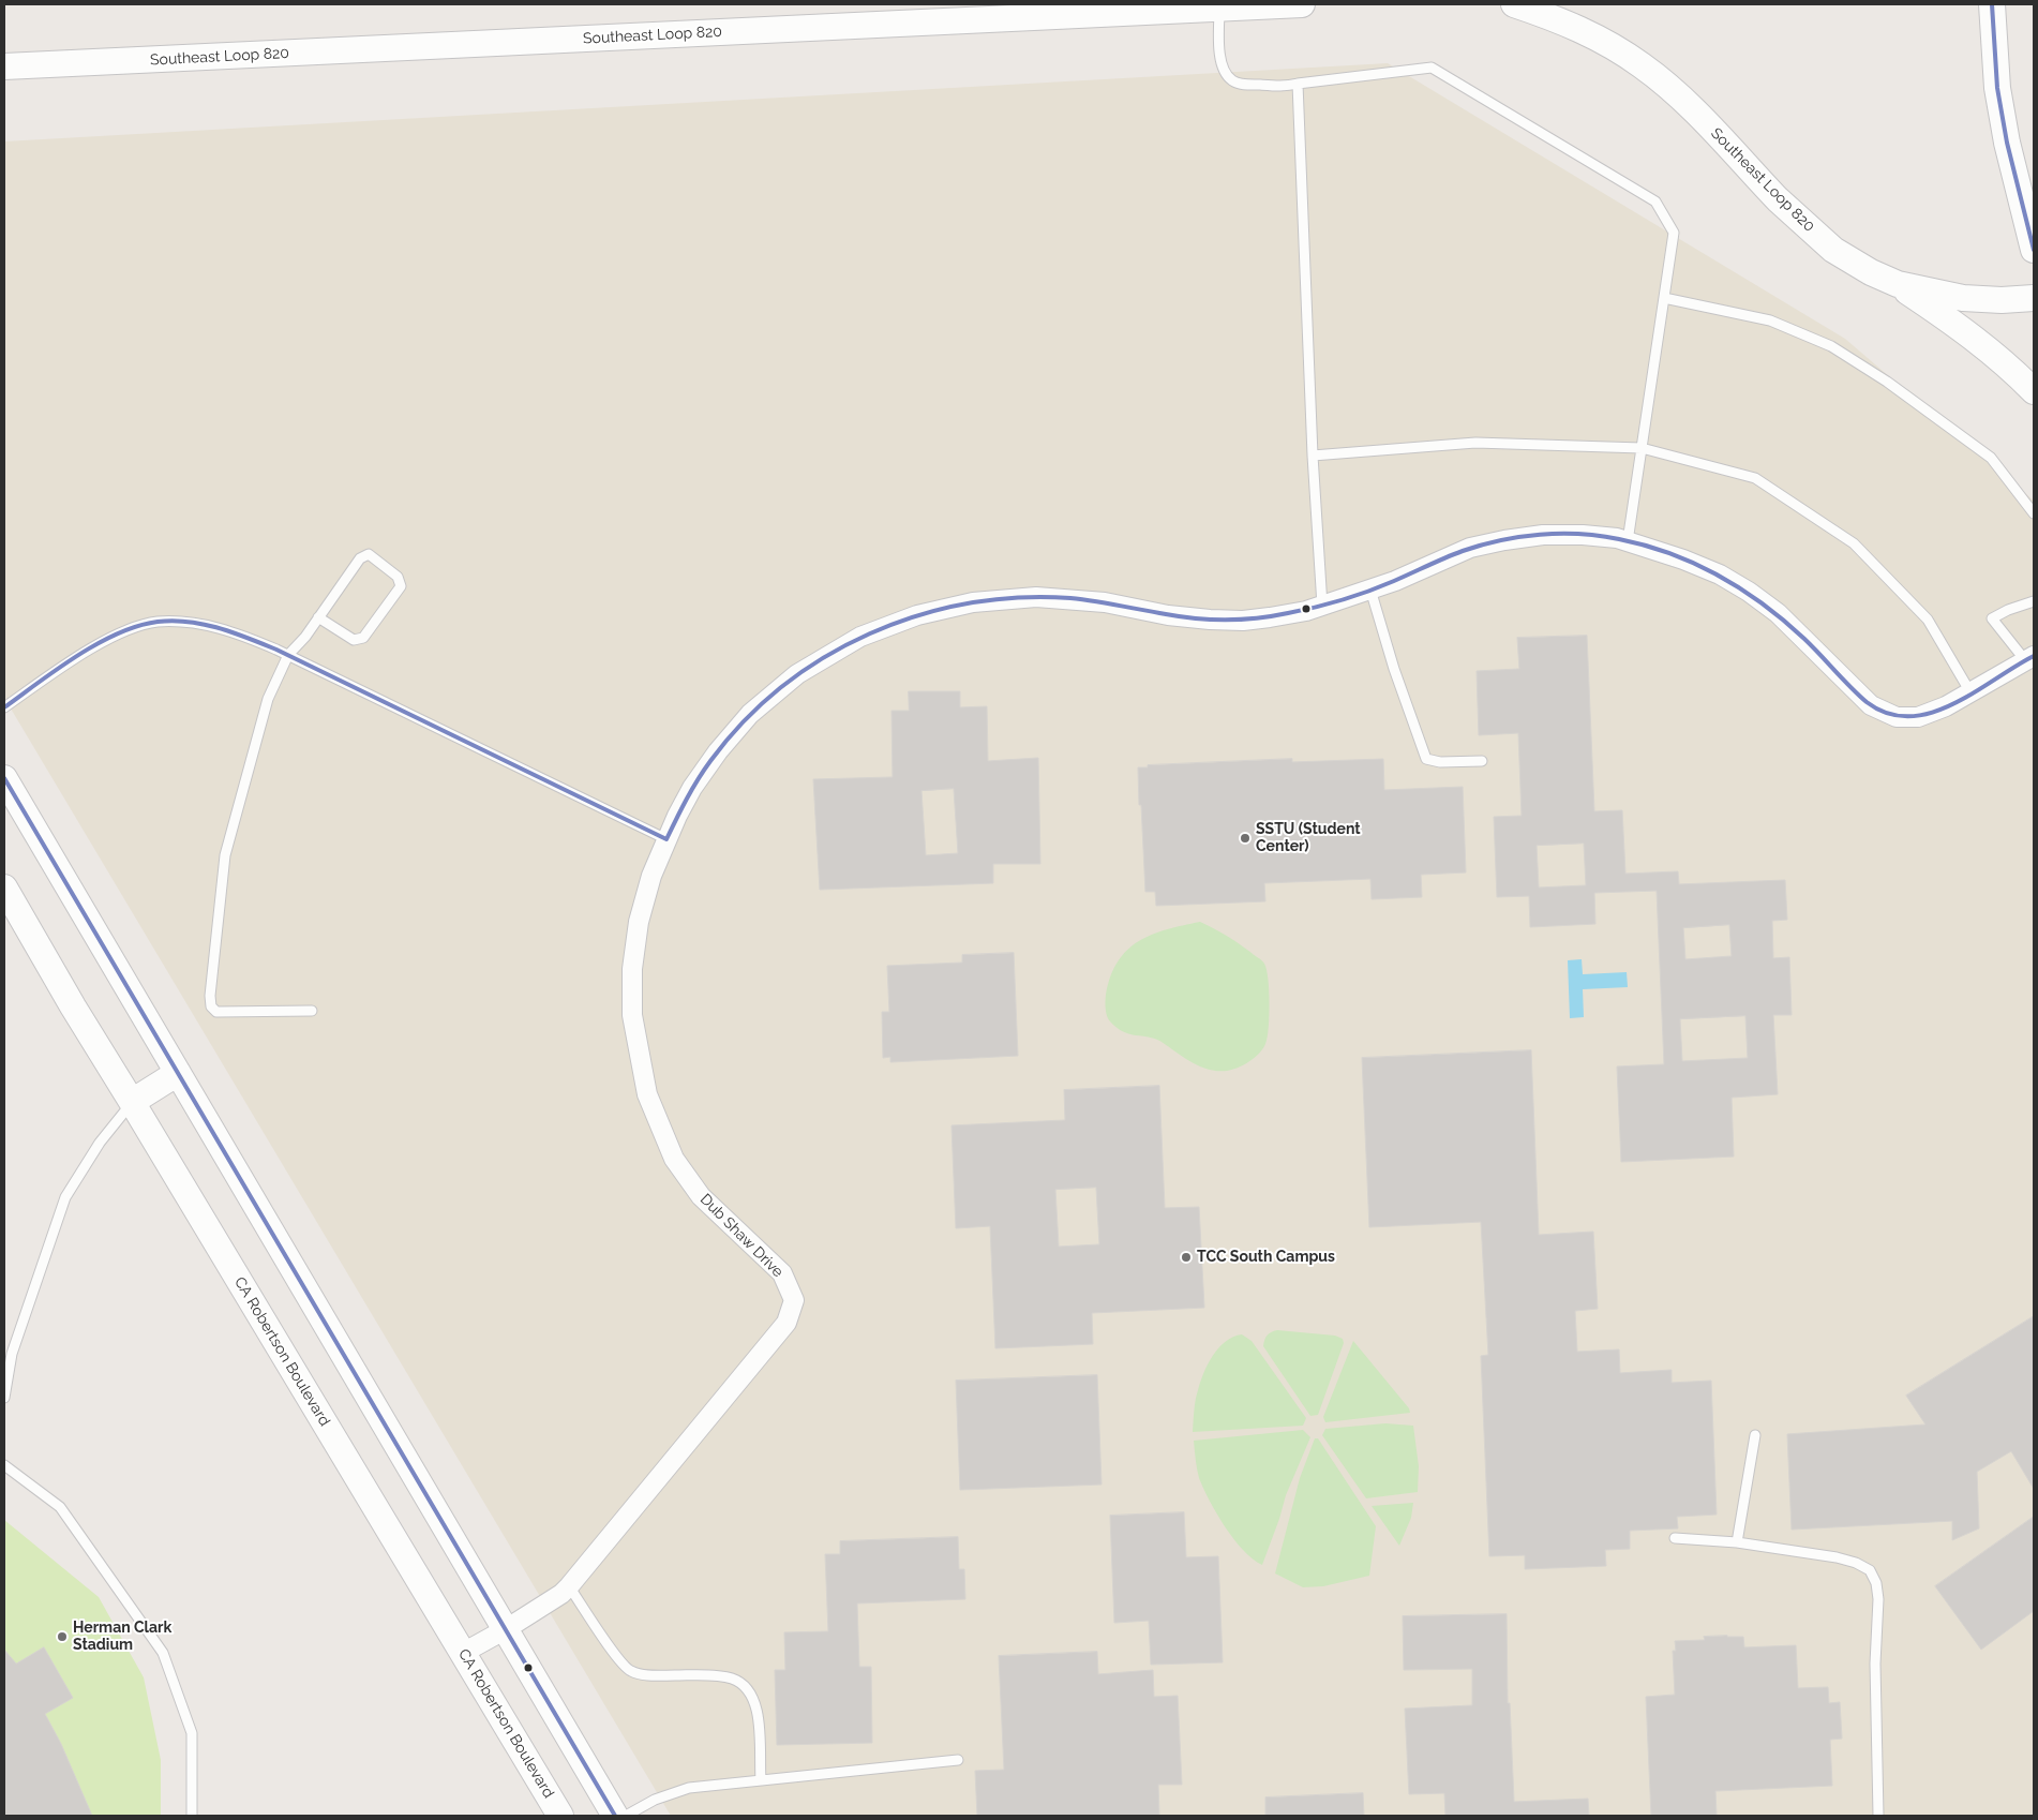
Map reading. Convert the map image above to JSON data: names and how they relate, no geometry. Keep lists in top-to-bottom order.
{
  "streets": {
    "main road": ["Southeast Loop 820", "CA Robertson Boulevard"],
    "street": ["Dub Shaw Drive"]
  },
  "crossings": [
    ["Dub Shaw Drive", "CA Robertson Boulevard"]
  ],
  "places": ["SSTU (Student Center)", "TCC South Campus", "Herman Clark Stadium"]
}
